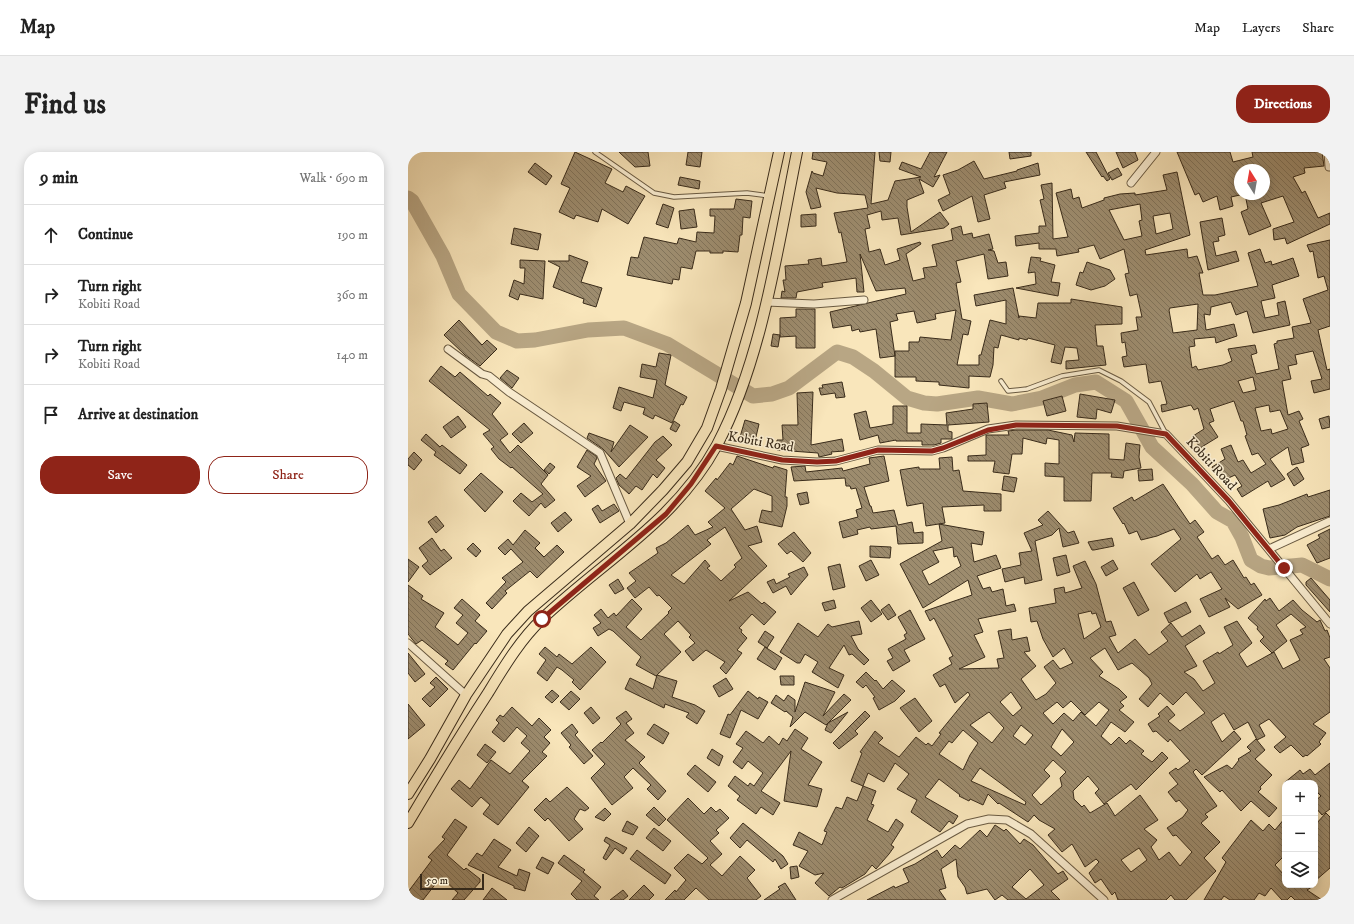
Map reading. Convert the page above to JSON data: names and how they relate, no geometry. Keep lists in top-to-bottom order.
{
  "streets": {
    "street": ["Kobiti Road"]
  },
  "scale_bar": "50 m",
  "north": "top",
  "page": {
    "header": "Map",
    "nav": ["Map", "Layers", "Share"],
    "buttons": [
      "Directions",
      ["Save", "Share"]
    ],
    "title": "Find us",
    "heading": ["9 min", "Walk · 690 m"],
    "list": [
      ["Continue", "190 m"],
      ["Turn right", "Kobiti Road", "360 m"],
      ["Turn right", "Kobiti Road", "140 m"],
      "Arrive at destination"
    ],
    "map_buttons": ["+", "−"],
    "scale": "50 m"
  }
}
